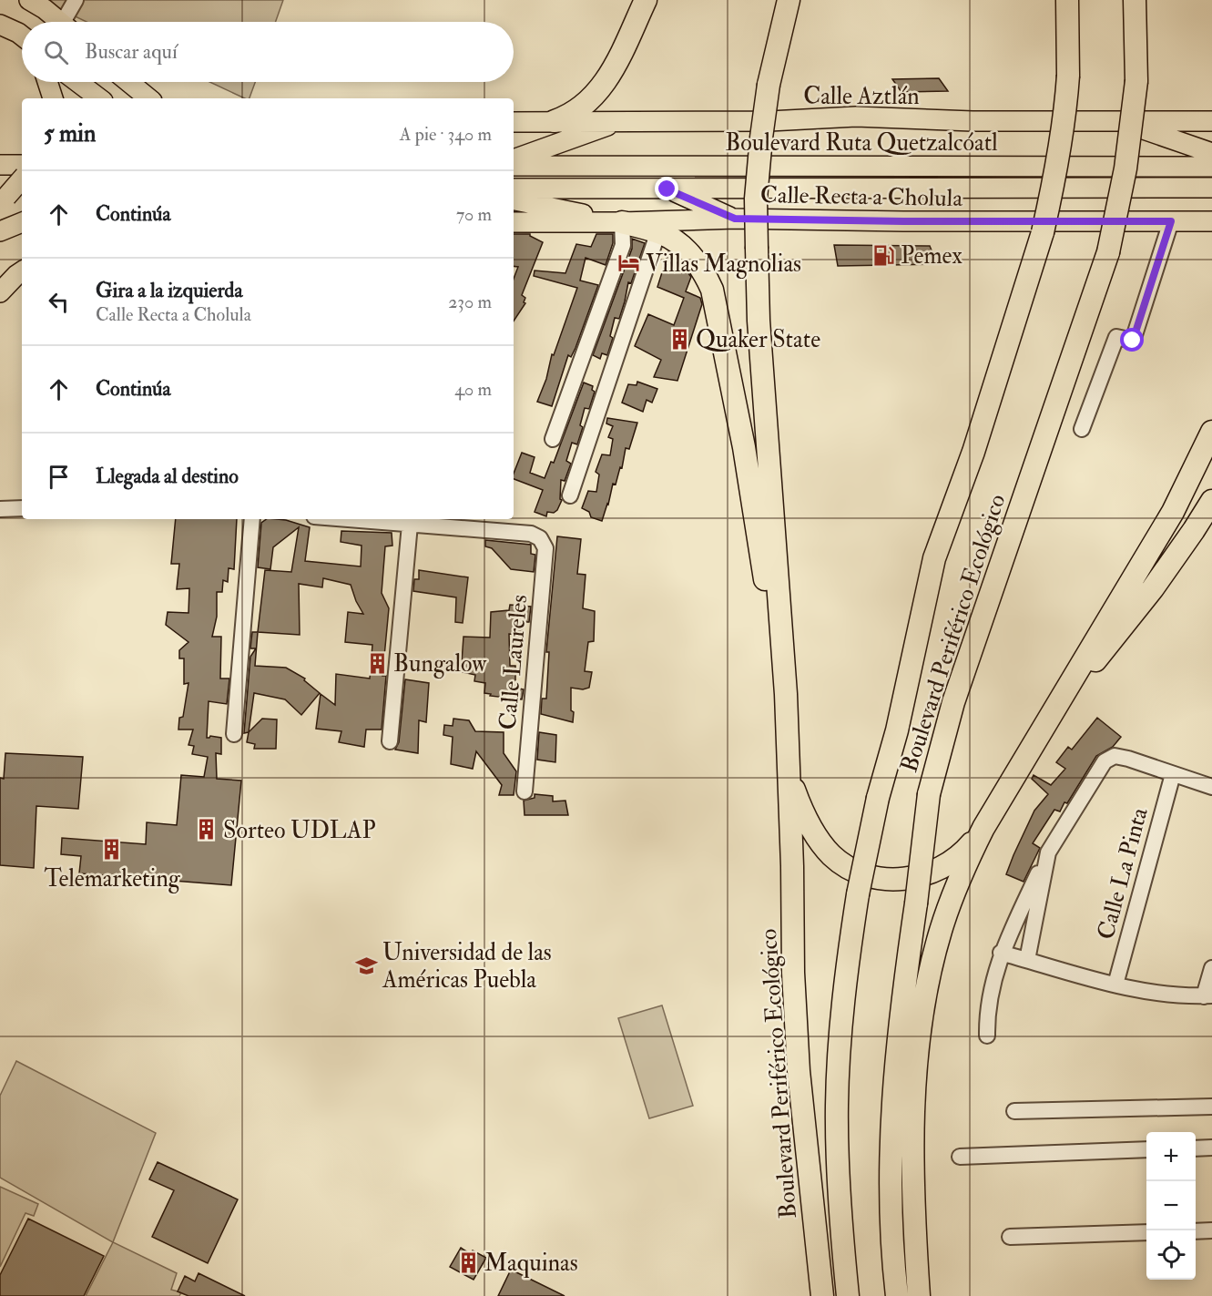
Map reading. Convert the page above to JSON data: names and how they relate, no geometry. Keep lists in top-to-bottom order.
{
  "streets": {
    "highway": ["Boulevard Periférico Ecológico"],
    "main road": ["Calle Aztlán", "Boulevard Ruta Quetzalcóatl", "Calle Recta a Cholula"],
    "street": ["Calle Laureles", "Calle La Pinta"]
  },
  "places": {
    "fuel station": ["Pemex"],
    "hotel": ["Villas Magnolias"],
    "building": [
      "Quaker State",
      "Bungalow",
      "Sorteo UDLAP",
      "Telemarketing",
      "Maquinas"
    ],
    "school or university": ["Universidad de las Américas Puebla"]
  },
  "page": {
    "search": "Buscar aquí",
    "heading": ["5 min", "A pie · 340 m"],
    "list": [
      ["Continúa", "70 m"],
      ["Gira a la izquierda", "Calle Recta a Cholula", "230 m"],
      ["Continúa", "40 m"],
      "Llegada al destino"
    ],
    "map_buttons": ["+", "−"]
  }
}
